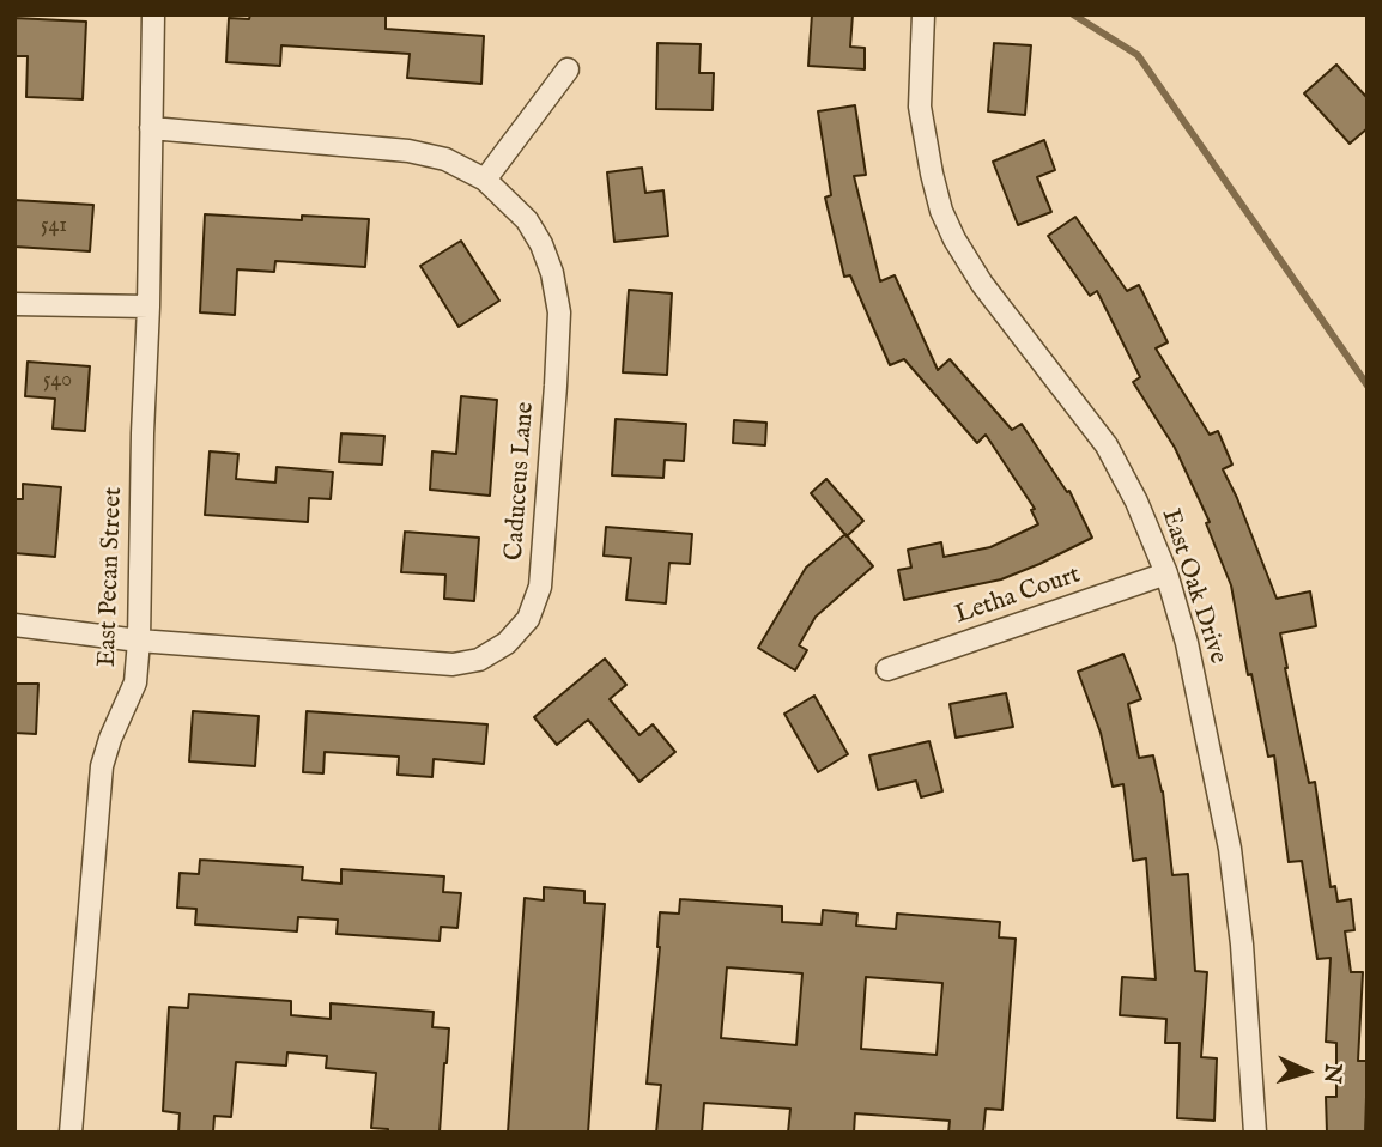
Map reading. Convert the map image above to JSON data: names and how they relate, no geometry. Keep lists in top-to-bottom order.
{
  "streets": {
    "street": [
      "Caduceus Lane",
      "East Pecan Street",
      "East Oak Drive",
      "Letha Court"
    ]
  },
  "crossings": [
    ["Caduceus Lane", "East Pecan Street"],
    ["East Oak Drive", "Letha Court"]
  ],
  "house_numbers": ["541", "540"],
  "north": "right"
}
